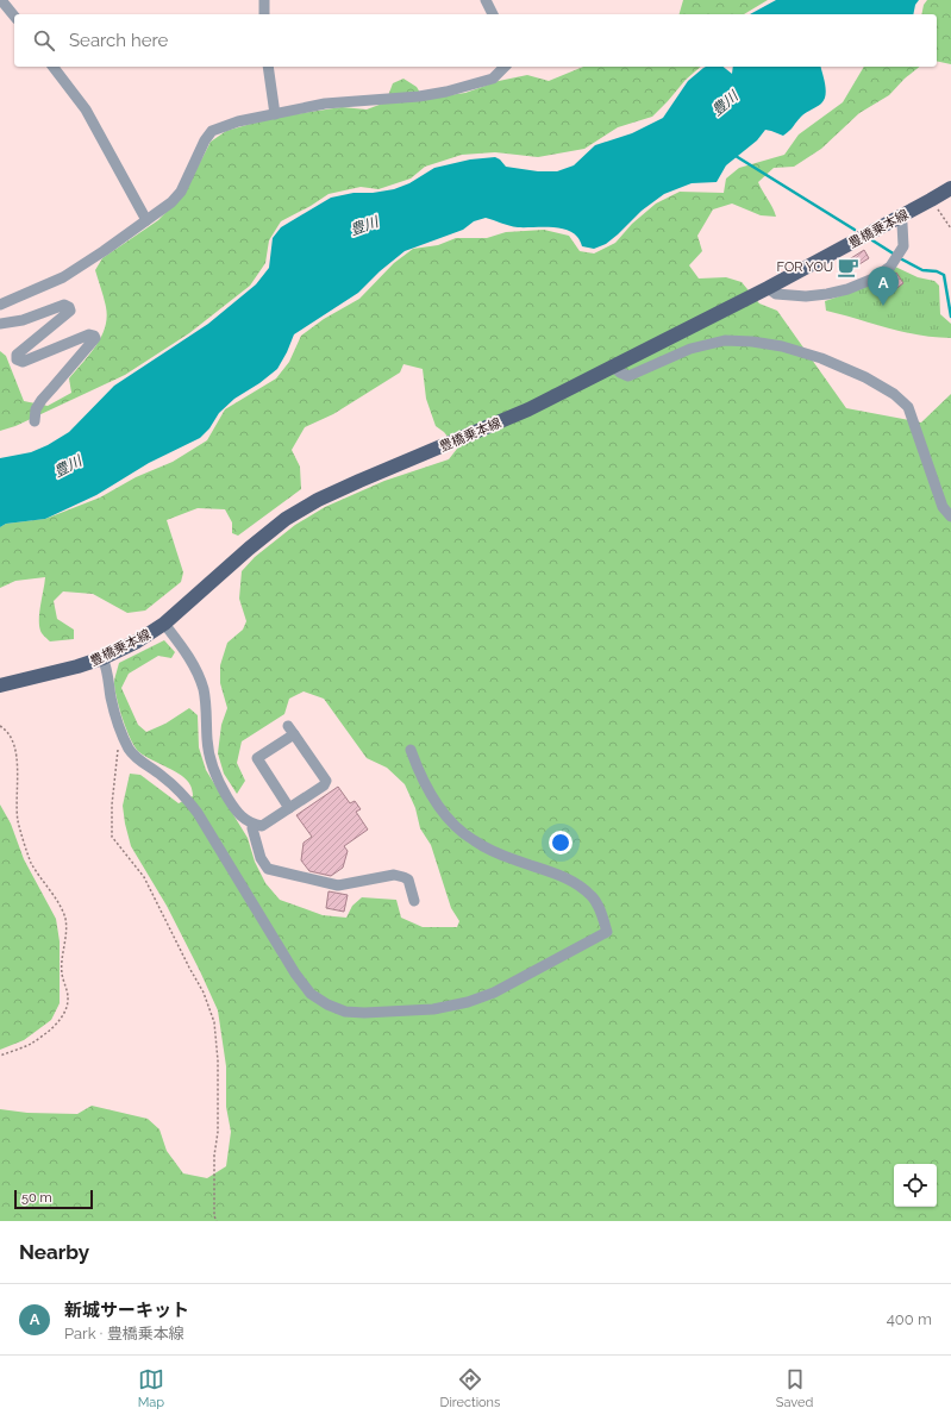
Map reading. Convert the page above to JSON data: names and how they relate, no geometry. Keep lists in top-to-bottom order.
{
  "streets": {
    "main road": ["豊橋乗本線"]
  },
  "water": ["豊川"],
  "places": {
    "cafe": ["FOR YOU"]
  },
  "scale_bar": "50 m",
  "page": {
    "search": "Search here",
    "pins": "A",
    "scale": "50 m",
    "heading": "Nearby",
    "list": [
      {
        "mark": "A",
        "name": "新城サーキット",
        "note": "Park · 豊橋乗本線",
        "value": "400 m"
      }
    ],
    "nav": ["Map", "Directions", "Saved"]
  }
}
